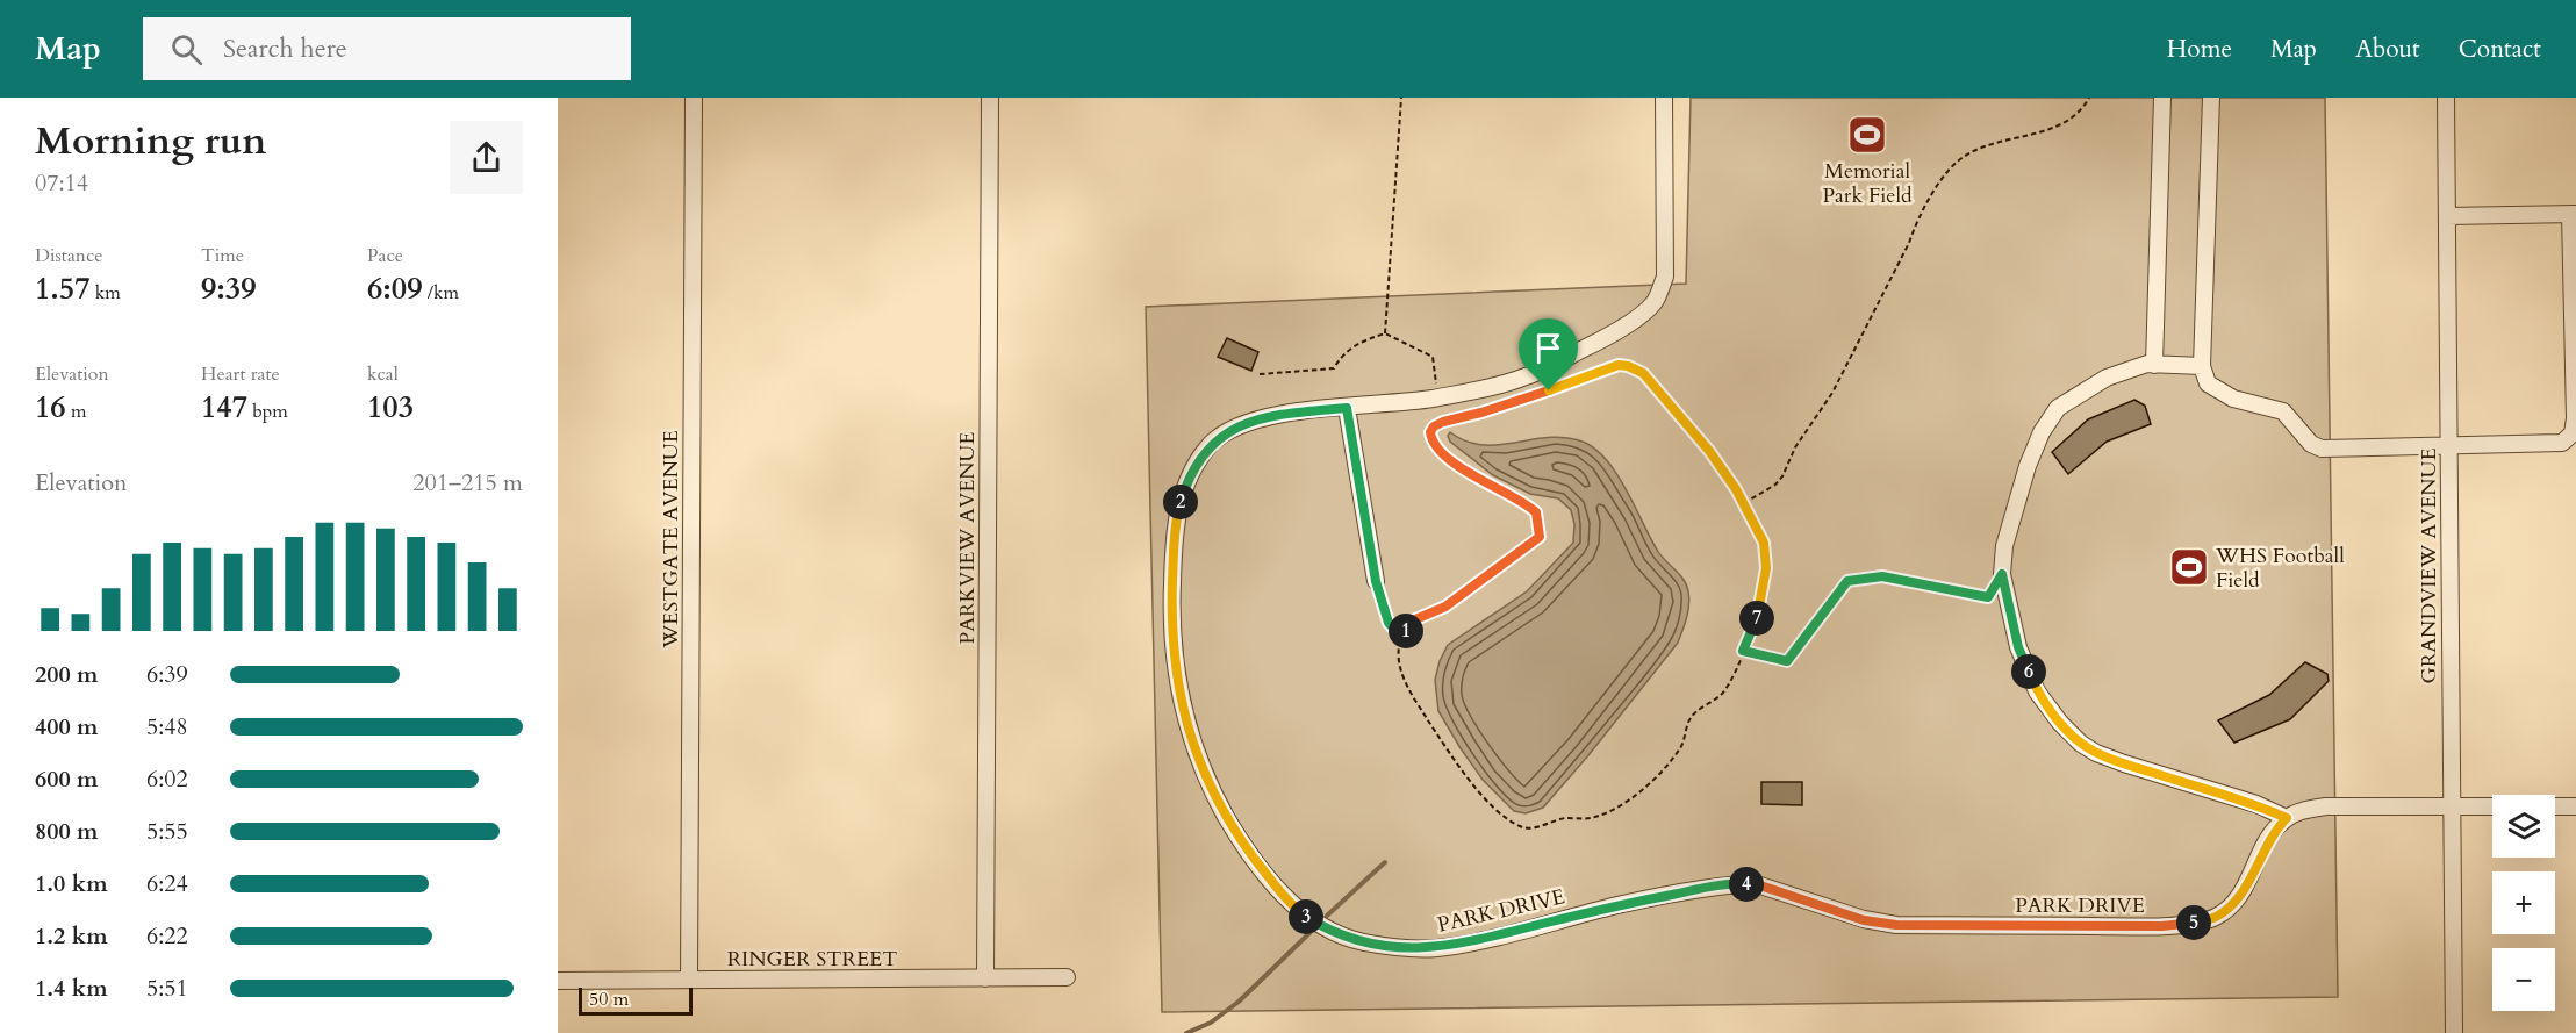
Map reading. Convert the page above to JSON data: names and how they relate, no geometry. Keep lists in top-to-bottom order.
{
  "streets": {
    "street": [
      "PARKVIEW AVENUE",
      "WESTGATE AVENUE",
      "GRANDVIEW AVENUE",
      "PARK DRIVE",
      "RINGER STREET"
    ]
  },
  "crossings": [
    ["PARKVIEW AVENUE", "RINGER STREET"],
    ["WESTGATE AVENUE", "RINGER STREET"]
  ],
  "places": {
    "sports": ["Memorial Park Field", "WHS Football Field"]
  },
  "scale_bar": "50 m",
  "page": {
    "header": "Map",
    "search": "Search here",
    "nav": [
      "Home",
      "Map",
      "About",
      "Contact"
    ],
    "heading": ["Morning run", "07:14"],
    "stats": [
      ["Distance", "1.57 km"],
      ["Time", "9:39"],
      ["Pace", "6:09 /km"],
      ["Elevation", "16 m"],
      ["Heart rate", "147 bpm"],
      ["kcal", "103"]
    ],
    "chart": ["Elevation", "201–215 m"],
    "pins": [
      "2",
      "7",
      "1",
      "6",
      "4",
      "3",
      "5"
    ],
    "list": [
      {
        "name": "200 m",
        "note": "6:39"
      },
      {
        "name": "400 m",
        "note": "5:48"
      },
      {
        "name": "600 m",
        "note": "6:02"
      },
      {
        "name": "800 m",
        "note": "5:55"
      },
      {
        "name": "1.0 km",
        "note": "6:24"
      },
      {
        "name": "1.2 km",
        "note": "6:22"
      },
      {
        "name": "1.4 km",
        "note": "5:51"
      }
    ],
    "map_buttons": ["+", "−"],
    "scale": "50 m"
  }
}
